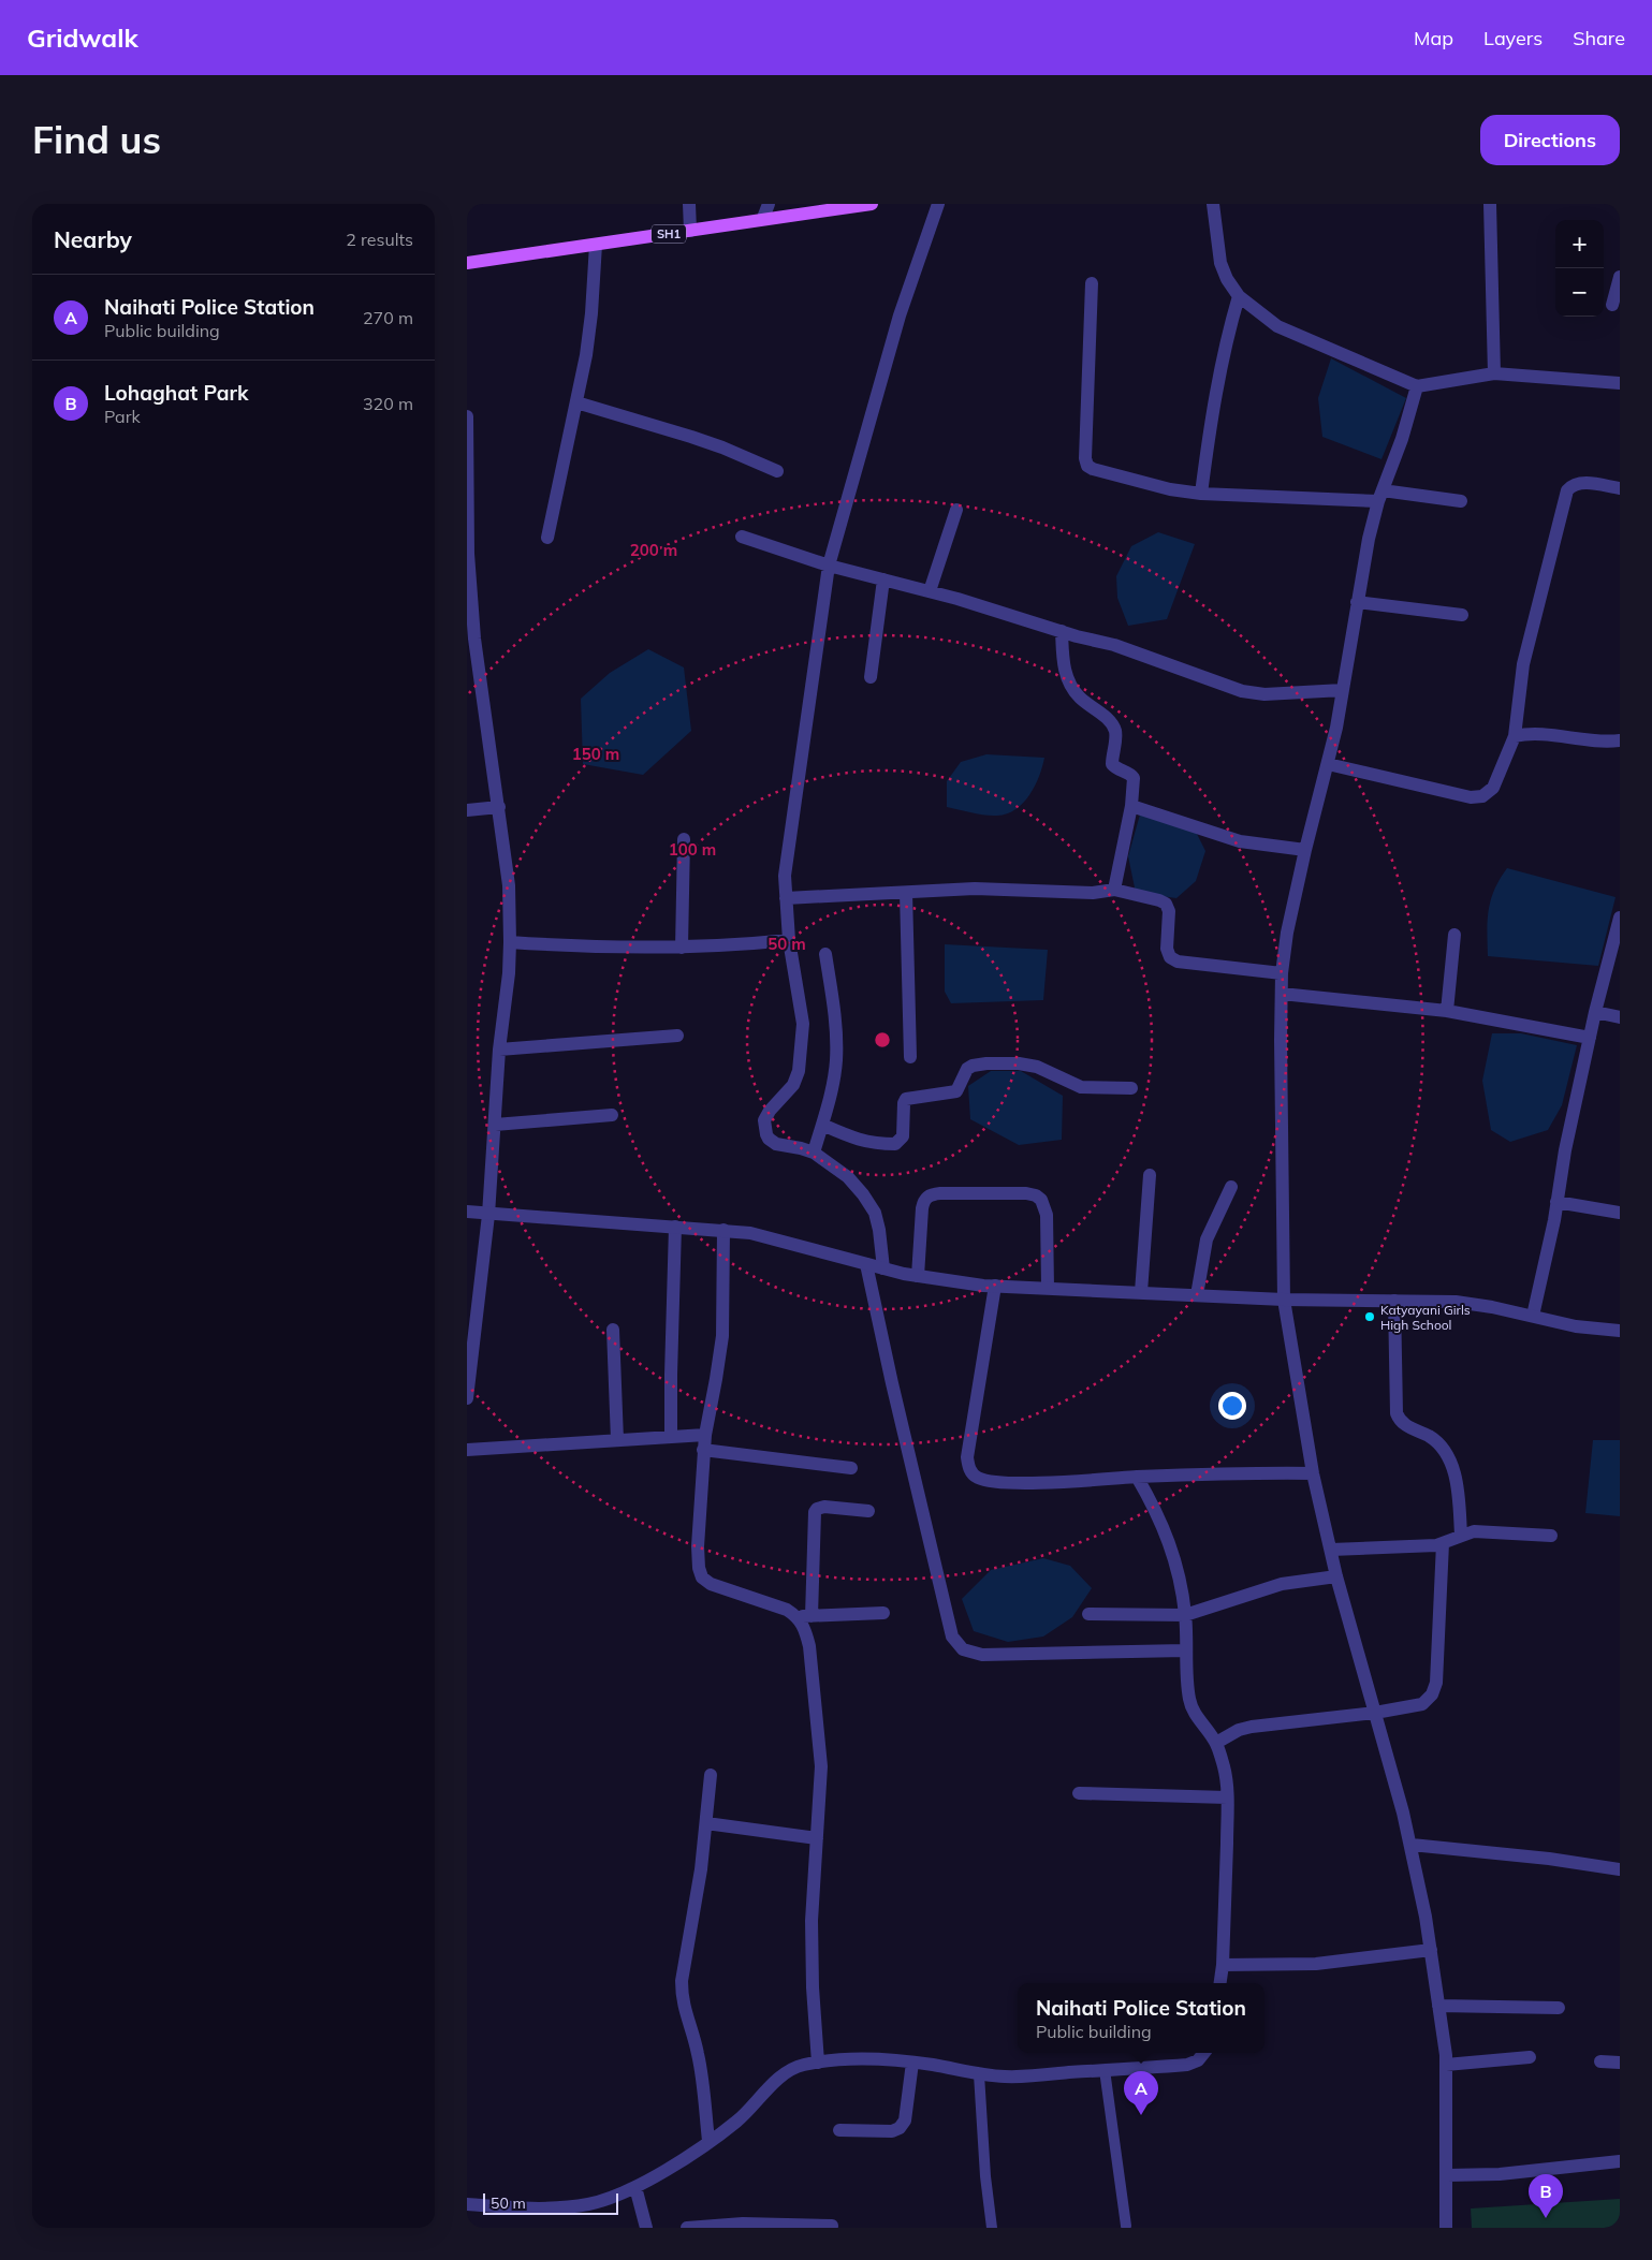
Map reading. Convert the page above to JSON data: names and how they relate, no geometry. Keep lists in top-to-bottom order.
{
  "streets": {
    "main road": ["SH1"]
  },
  "places": ["Katyayani Girls High School"],
  "scale_bar": "50 m",
  "page": {
    "header": "Gridwalk",
    "nav": ["Map", "Layers", "Share"],
    "buttons": "Directions",
    "title": "Find us",
    "heading": ["Nearby", "2 results"],
    "map_buttons": ["+", "−"],
    "list": [
      {
        "mark": "A",
        "name": "Naihati Police Station",
        "note": "Public building",
        "value": "270 m"
      },
      {
        "mark": "B",
        "name": "Lohaghat Park",
        "note": "Park",
        "value": "320 m"
      }
    ],
    "popup": ["Naihati Police Station", "Public building"],
    "pins": ["A", "B"],
    "scale": "50 m"
  },
  "rings": [
    "200 m",
    "150 m",
    "100 m",
    "50 m"
  ]
}
